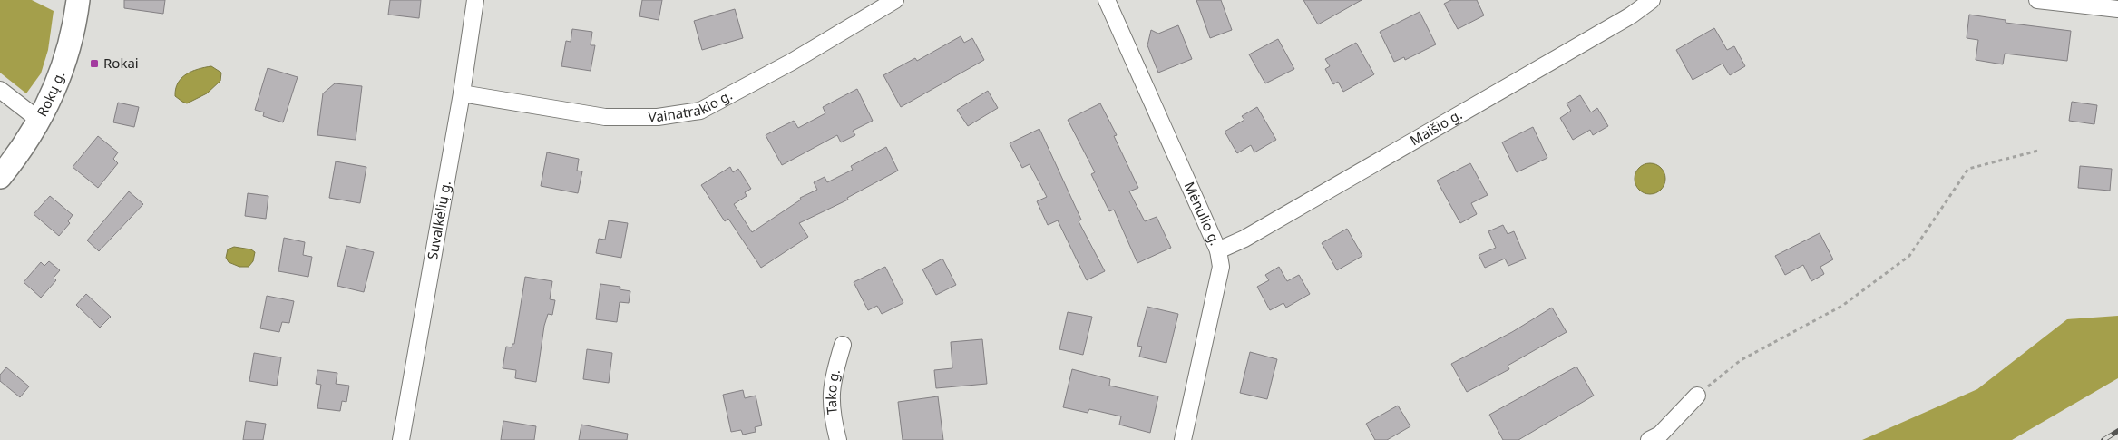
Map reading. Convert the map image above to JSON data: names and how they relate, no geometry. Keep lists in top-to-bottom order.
{
  "streets": {
    "main road": ["Rokų g."],
    "street": [
      "Vainatrakio g.",
      "Maišio g.",
      "Mėnulio g.",
      "Suvalkėlių g.",
      "Tako g."
    ]
  },
  "crossings": [
    ["Vainatrakio g.", "Suvalkėlių g."],
    ["Maišio g.", "Mėnulio g."]
  ],
  "places": {
    "transit": ["Rokai"]
  }
}
